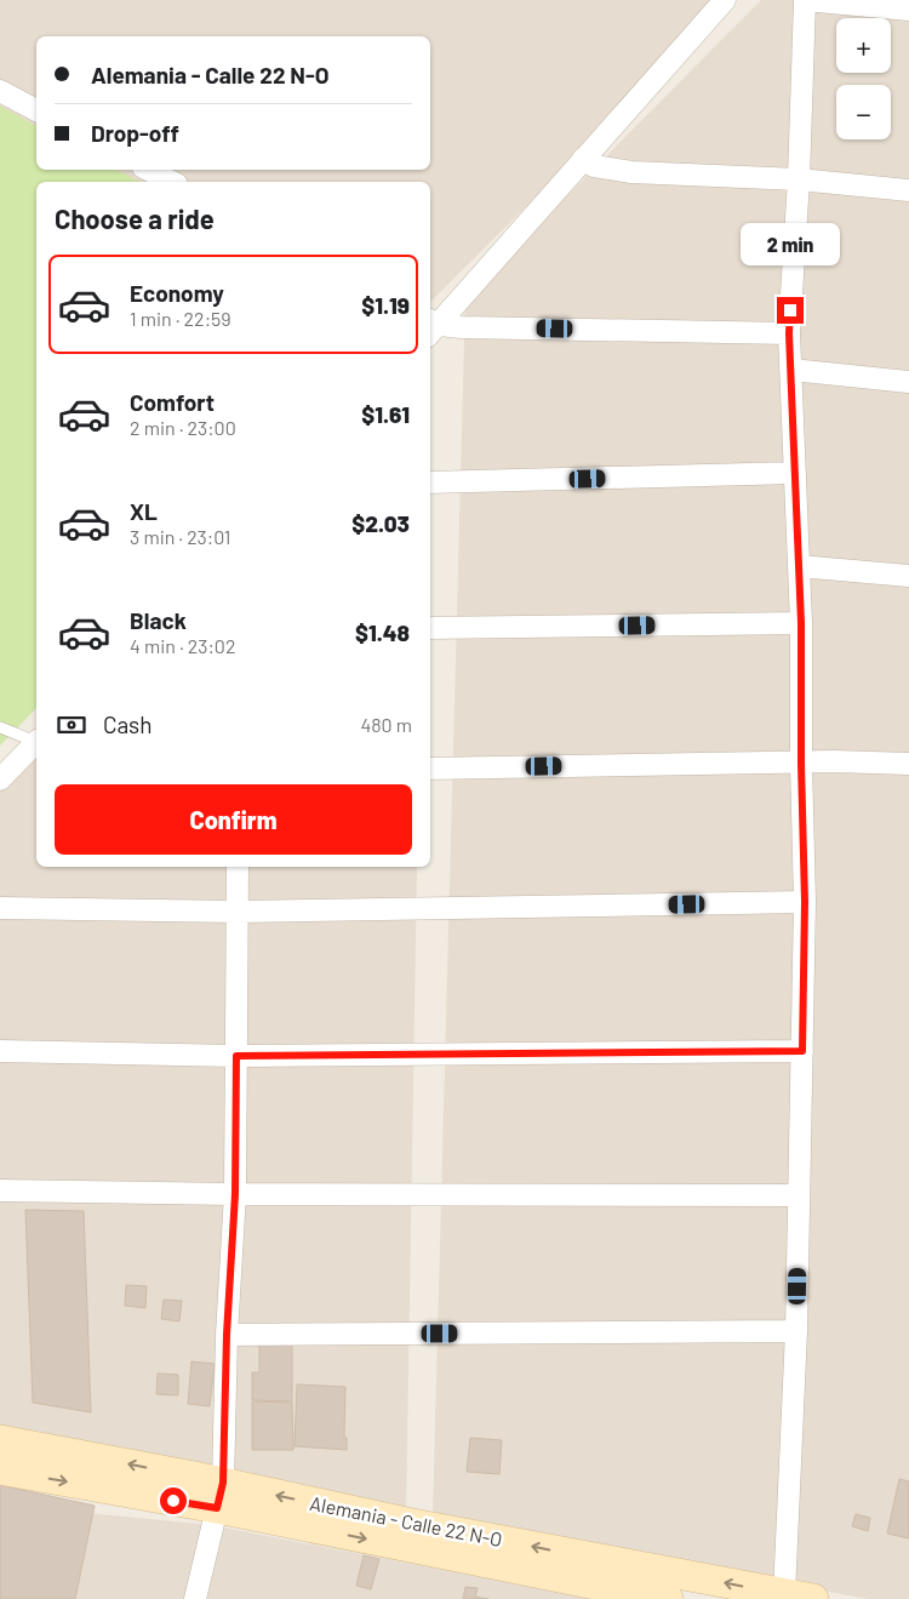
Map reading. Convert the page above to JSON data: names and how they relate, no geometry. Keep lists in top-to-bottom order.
{
  "streets": {
    "street": ["Alemania - Calle 22 N-O"]
  },
  "page": {
    "map_buttons": ["+", "−"],
    "banner": ["Alemania - Calle 22 N-O", "Drop-off"],
    "heading": "Choose a ride",
    "bubble": "2 min",
    "list": [
      {
        "name": "Economy",
        "note": "1 min · 22:59",
        "value": "$1.19"
      },
      {
        "name": "Comfort",
        "note": "2 min · 23:00",
        "value": "$1.61"
      },
      {
        "name": "XL",
        "note": "3 min · 23:01",
        "value": "$2.03"
      },
      {
        "name": "Black",
        "note": "4 min · 23:02",
        "value": "$1.48"
      }
    ],
    "pay": ["Cash", "480 m"],
    "buttons": "Confirm"
  }
}
